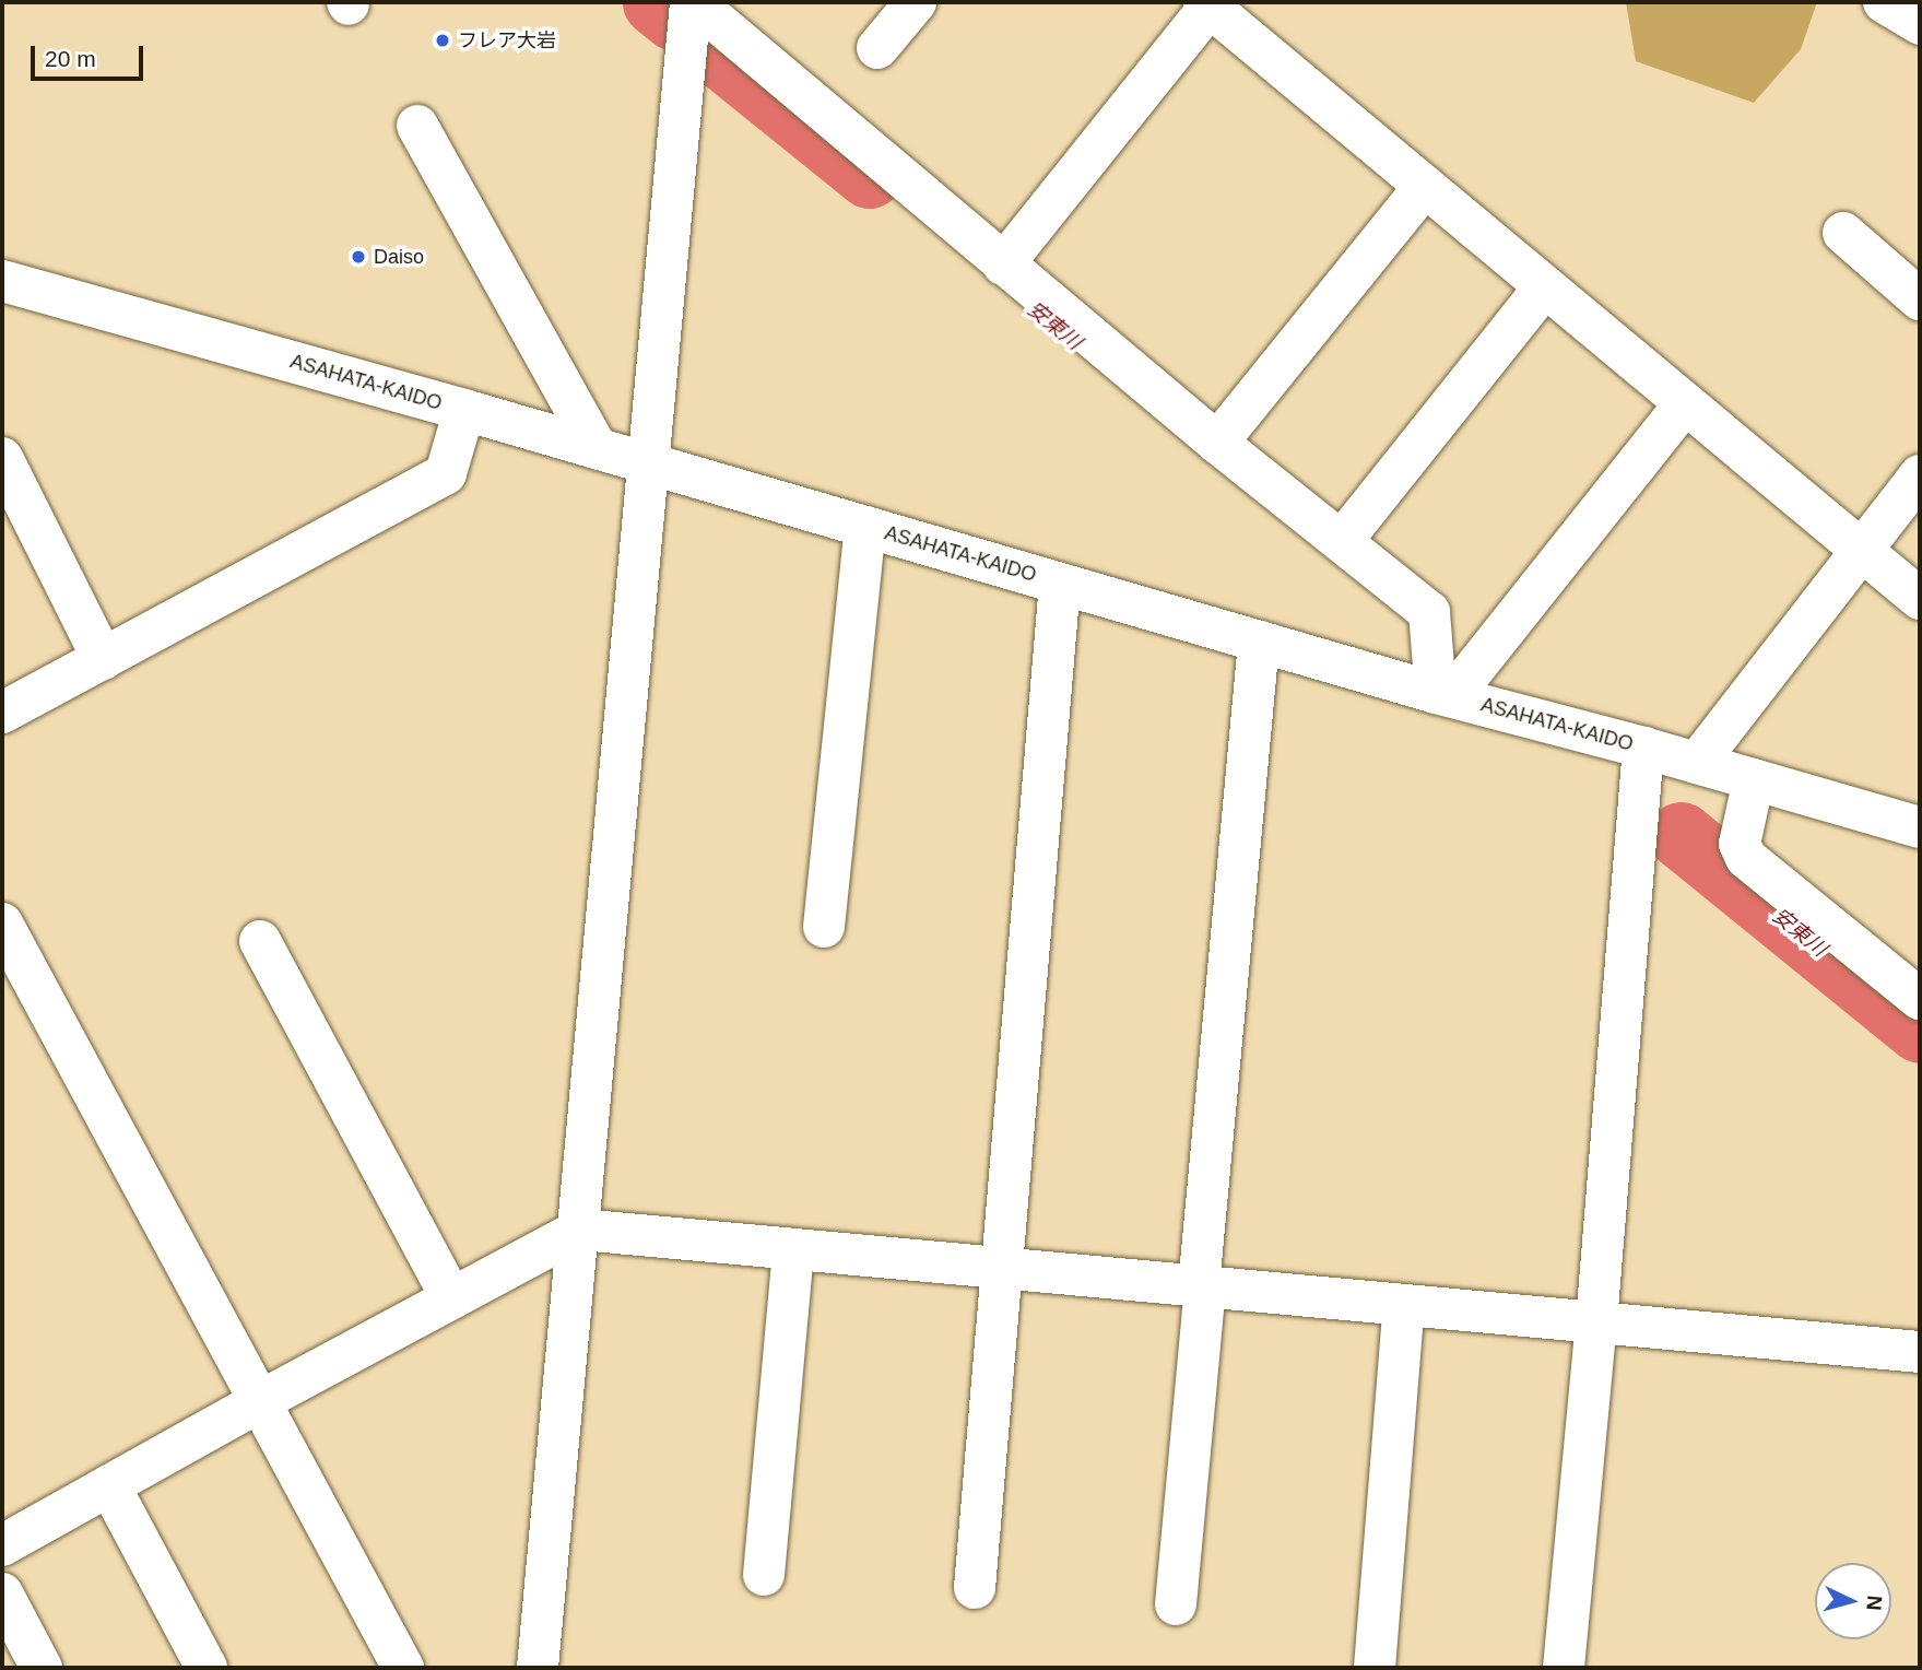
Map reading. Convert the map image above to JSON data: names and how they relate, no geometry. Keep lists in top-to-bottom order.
{
  "streets": {
    "street": ["ASAHATA-KAIDO"]
  },
  "water": ["安東川"],
  "places": ["フレア大岩", "Daiso"],
  "scale_bar": "20 m",
  "north": "right"
}
